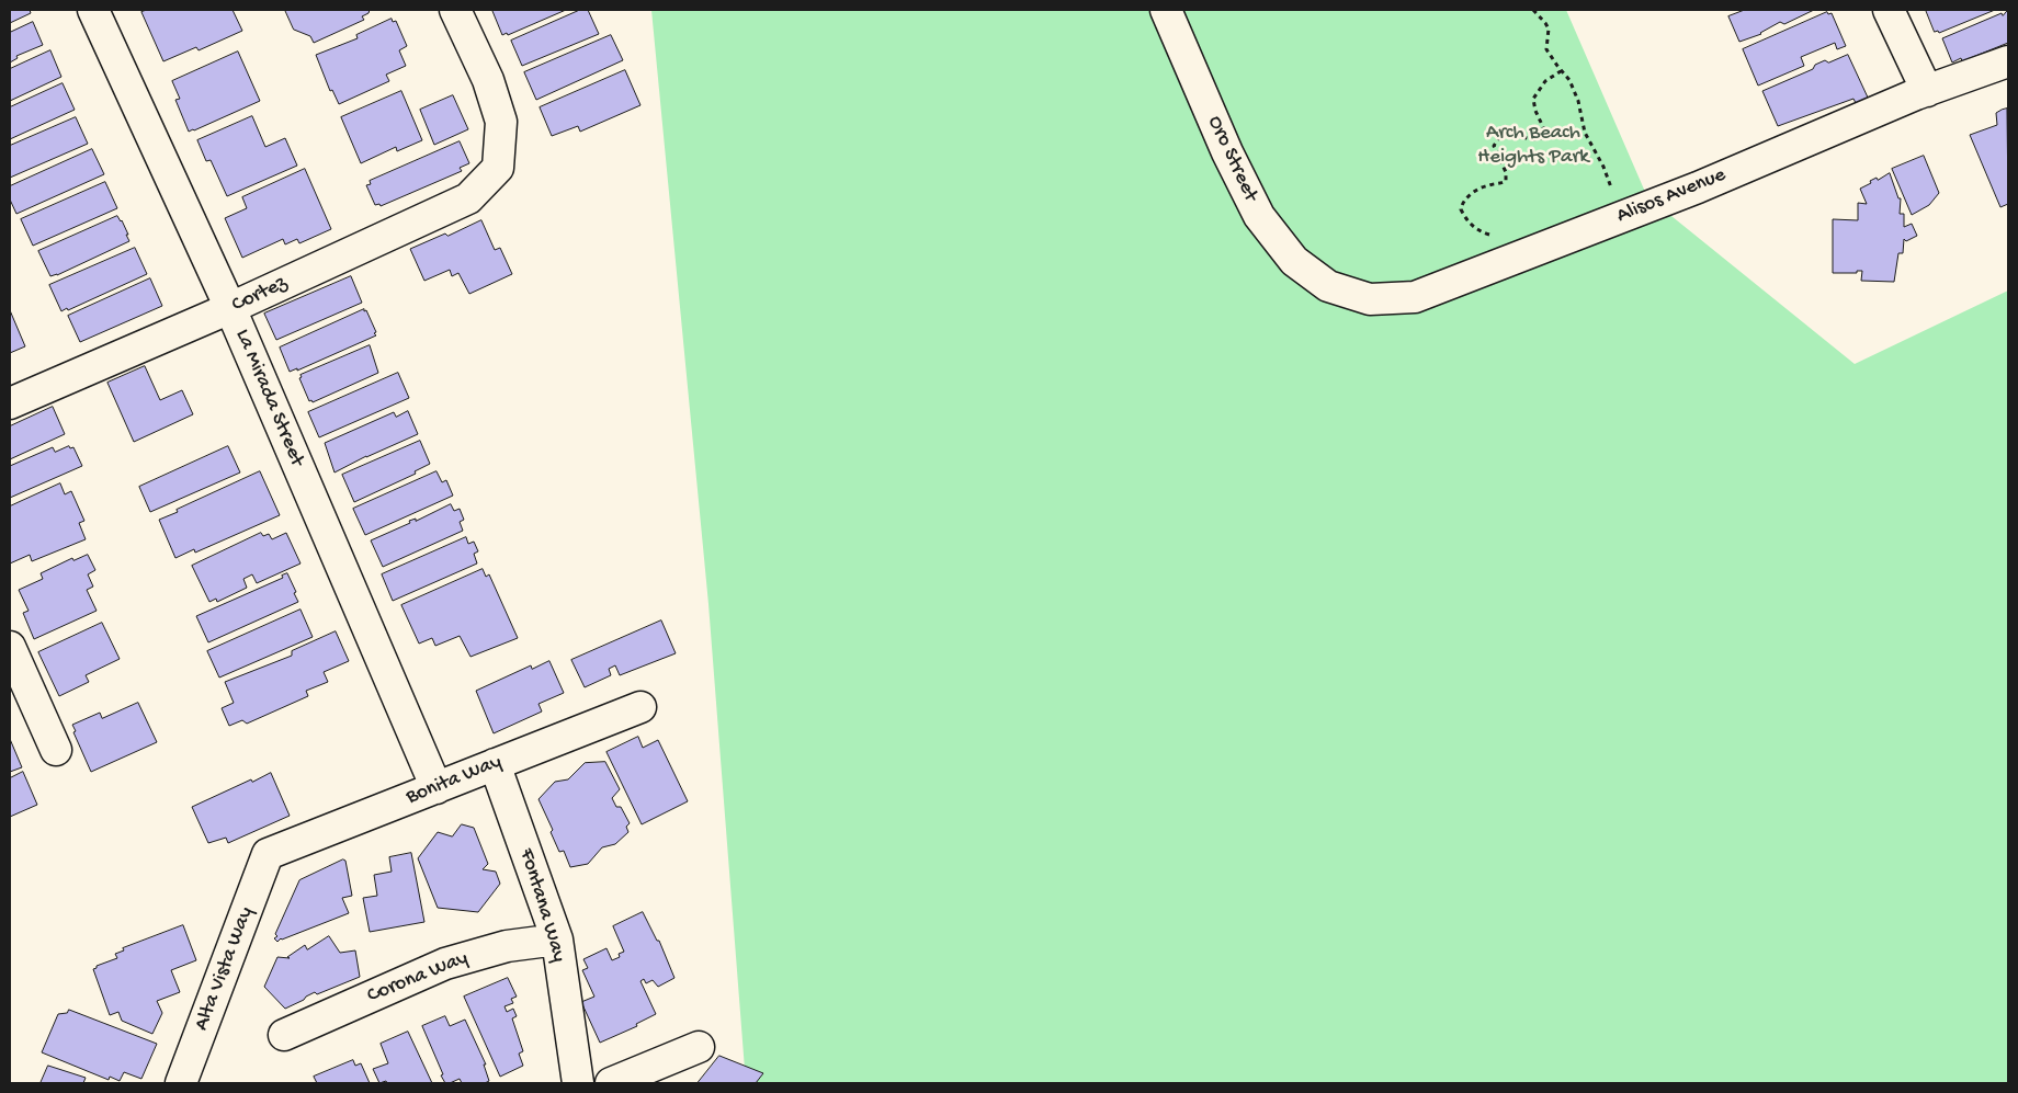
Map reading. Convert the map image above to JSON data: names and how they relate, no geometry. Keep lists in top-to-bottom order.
{
  "streets": {
    "street": [
      "Oro Street",
      "Alisos Avenue",
      "Cortez",
      "La Mirada Street",
      "Bonita Way",
      "Fontana Way",
      "Alta Vista Way",
      "Corona Way"
    ]
  },
  "crossings": [
    ["Oro Street", "Alisos Avenue"],
    ["Cortez", "La Mirada Street"],
    ["La Mirada Street", "Bonita Way"],
    ["Bonita Way", "Fontana Way"],
    ["Bonita Way", "Alta Vista Way"],
    ["Fontana Way", "Corona Way"]
  ],
  "parks": ["Arch Beach Heights Park"]
}
